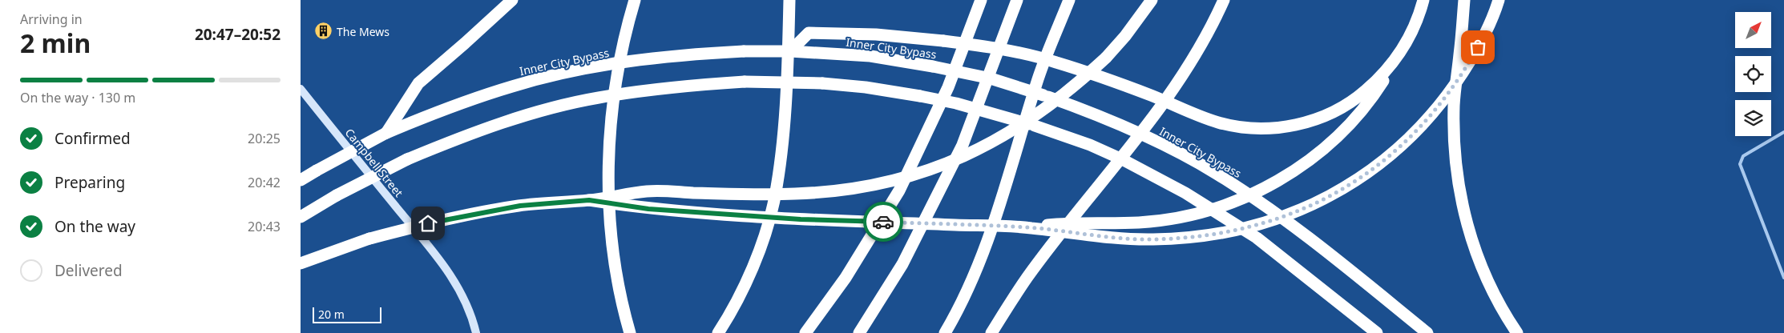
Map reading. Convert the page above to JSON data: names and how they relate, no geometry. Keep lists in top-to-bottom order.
{
  "streets": {
    "highway": ["Inner City Bypass"],
    "main road": ["Campbell Street"]
  },
  "places": {
    "building": ["The Mews"]
  },
  "scale_bar": "20 m",
  "north": "top right",
  "page": {
    "heading": ["2 min", "Arriving in", "20:47–20:52"],
    "bar": "On the way · 130 m",
    "list": [
      ["Confirmed", "20:25"],
      ["Preparing", "20:42"],
      ["On the way", "20:43"],
      "Delivered"
    ],
    "scale": "20 m"
  }
}
